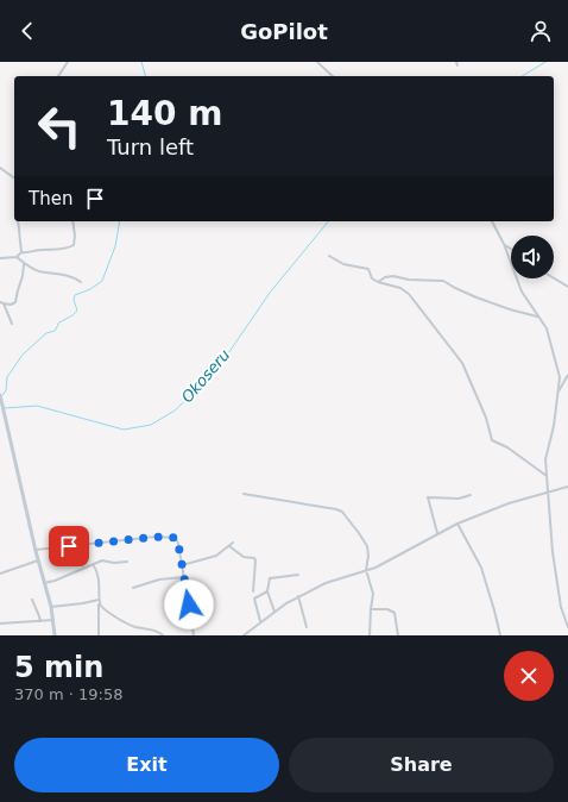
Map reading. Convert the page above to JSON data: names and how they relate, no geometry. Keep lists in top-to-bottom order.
{
  "water": ["Okoseru"],
  "page": {
    "header": "GoPilot",
    "turn": ["140 m", "Turn left"],
    "then": "Then",
    "heading": ["5 min", "370 m · 19:58"],
    "buttons": ["Exit", "Share"]
  }
}
